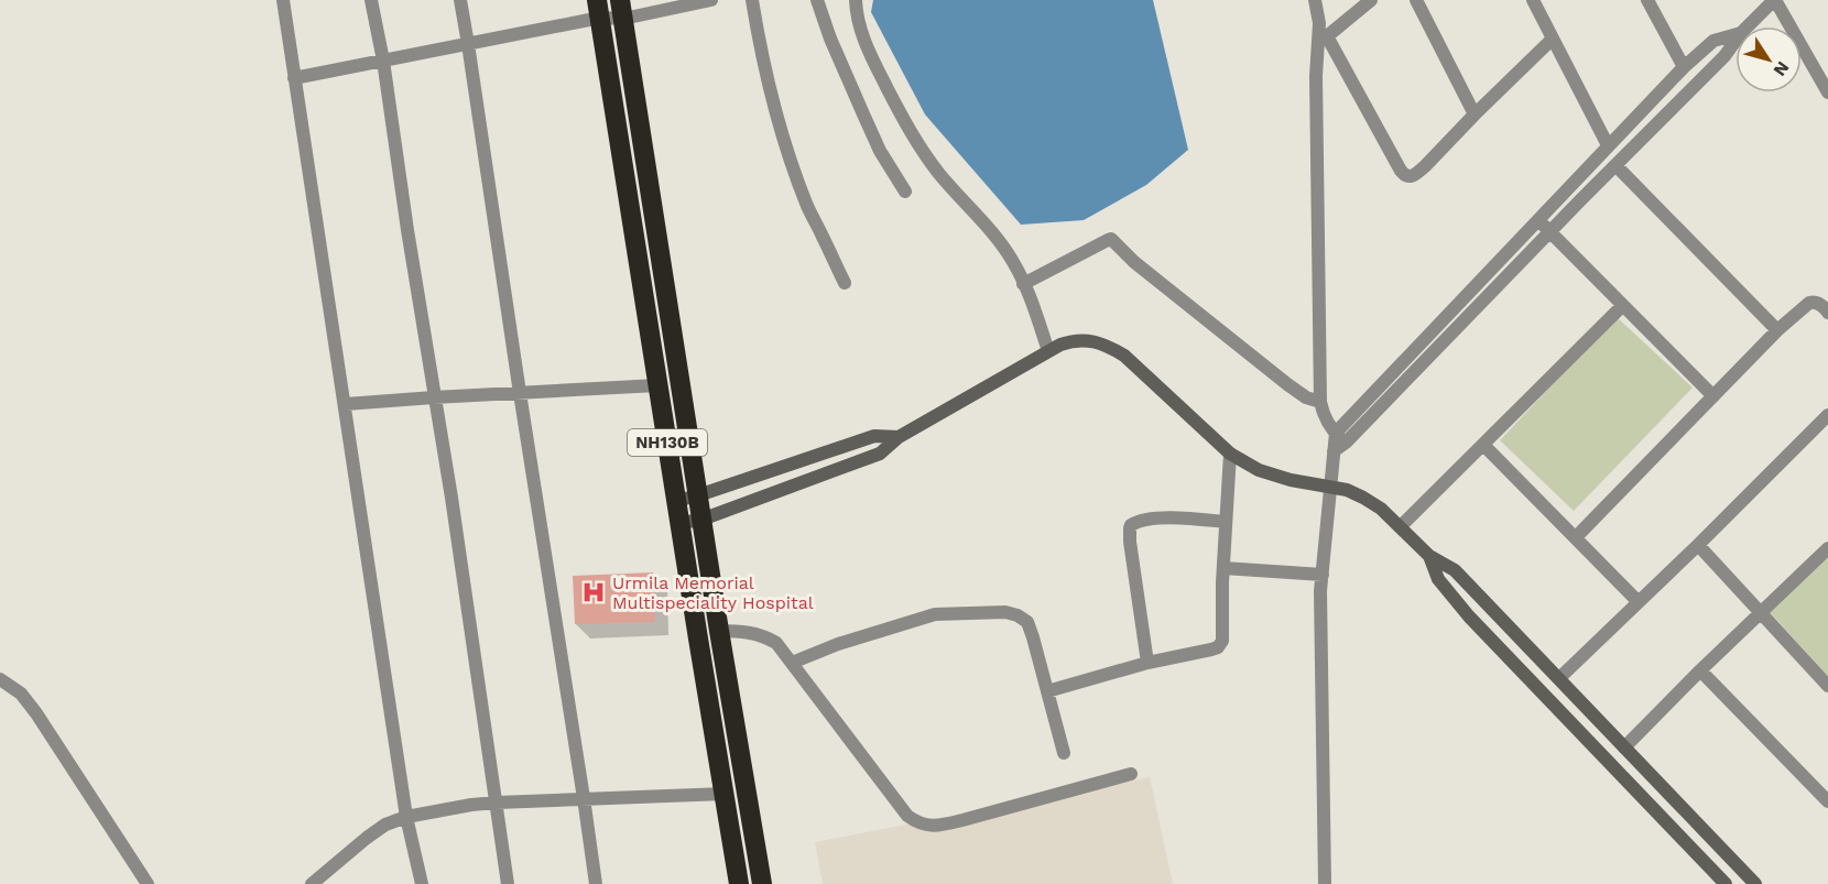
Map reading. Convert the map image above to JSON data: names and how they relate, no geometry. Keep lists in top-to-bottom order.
{
  "streets": {
    "highway": ["NH130B"]
  },
  "places": {
    "hospital": ["Urmila Memorial Multispeciality Hospital"]
  },
  "north": "bottom right"
}
